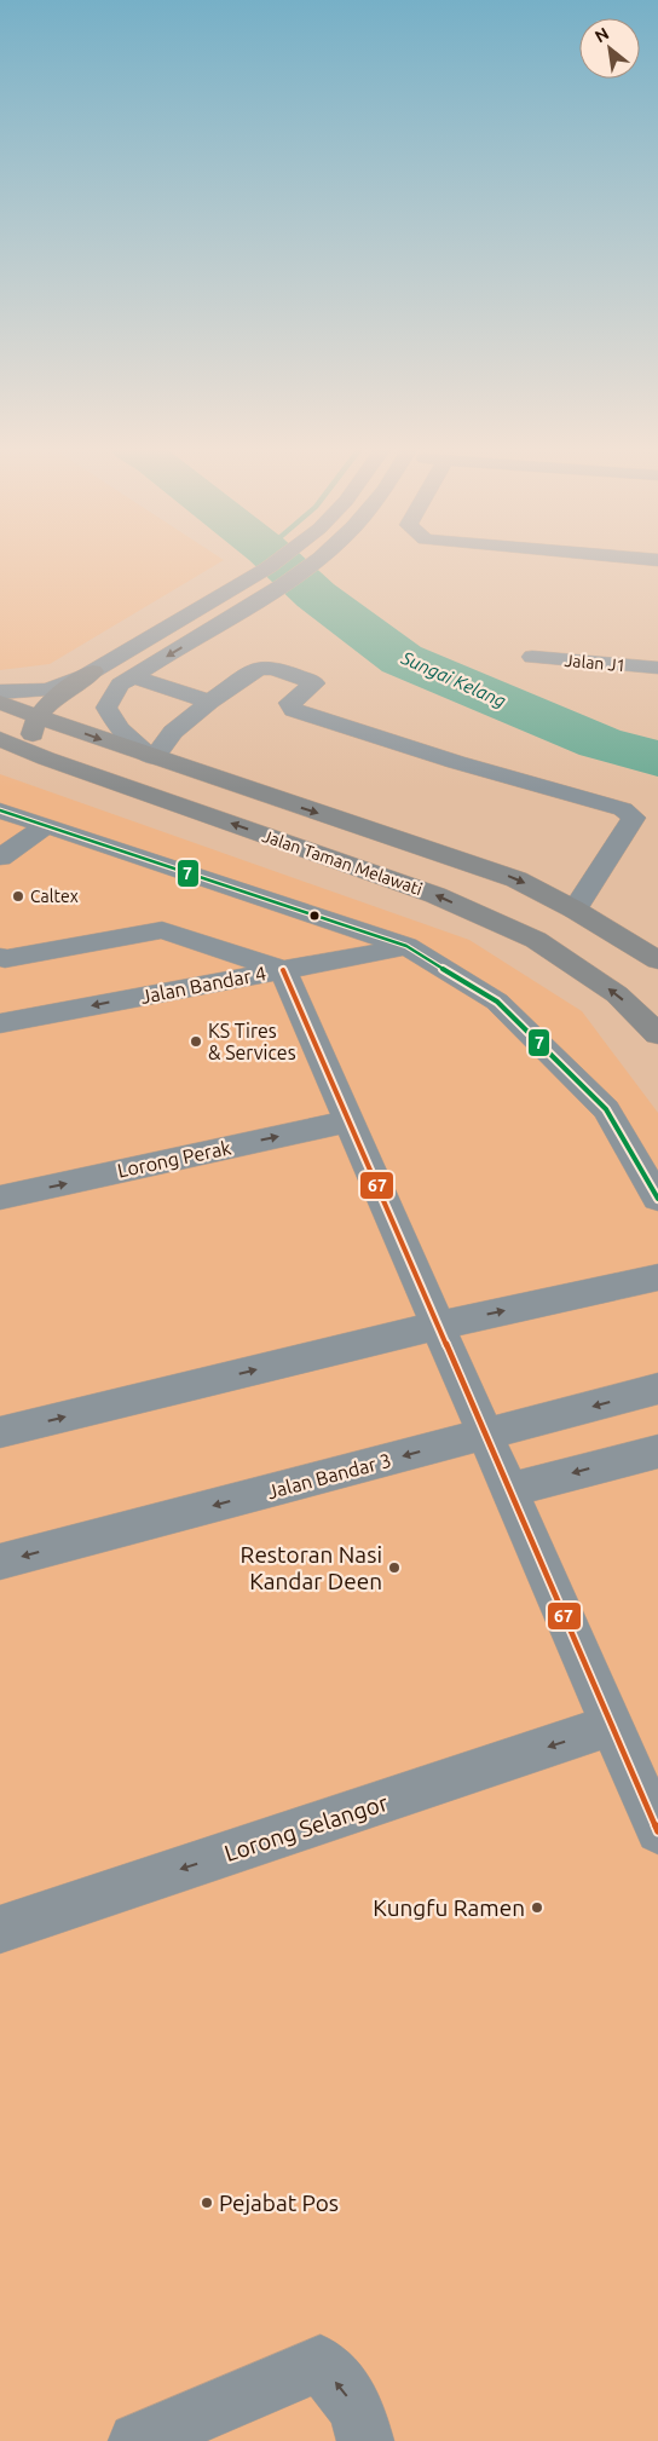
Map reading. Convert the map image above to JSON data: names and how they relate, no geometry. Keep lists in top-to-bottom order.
{
  "streets": {
    "main road": ["Jalan Taman Melawati"],
    "street": [
      "Jalan J1",
      "Jalan Bandar 4",
      "Lorong Perak",
      "Jalan Bandar 3",
      "Lorong Selangor"
    ]
  },
  "one_way": ["Lorong Selangor"],
  "water": ["Sungai Kelang"],
  "places": [
    "Caltex",
    "KS Tires & Services",
    "Restoran Nasi Kandar Deen",
    "Kungfu Ramen",
    "Pejabat Pos"
  ],
  "lines": ["transit line 7", "transit line 67"],
  "north": "top left"
}
